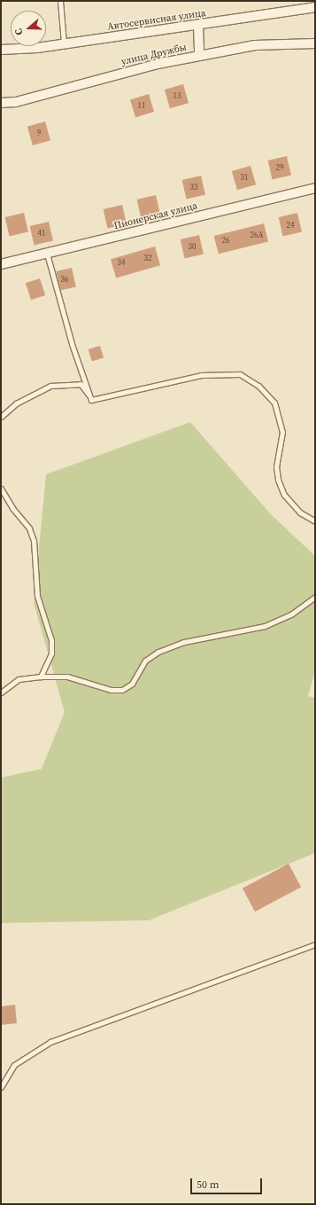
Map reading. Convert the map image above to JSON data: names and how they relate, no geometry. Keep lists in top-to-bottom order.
{
  "streets": {
    "street": ["Автосервисная улица", "улица Дружбы", "Пионерская улица"]
  },
  "house_numbers": [
    "13",
    "11",
    "9",
    "29",
    "31",
    "33",
    "24",
    "41",
    "26А",
    "26",
    "30",
    "32",
    "34",
    "36"
  ],
  "scale_bar": "50 m",
  "north": "left"
}
